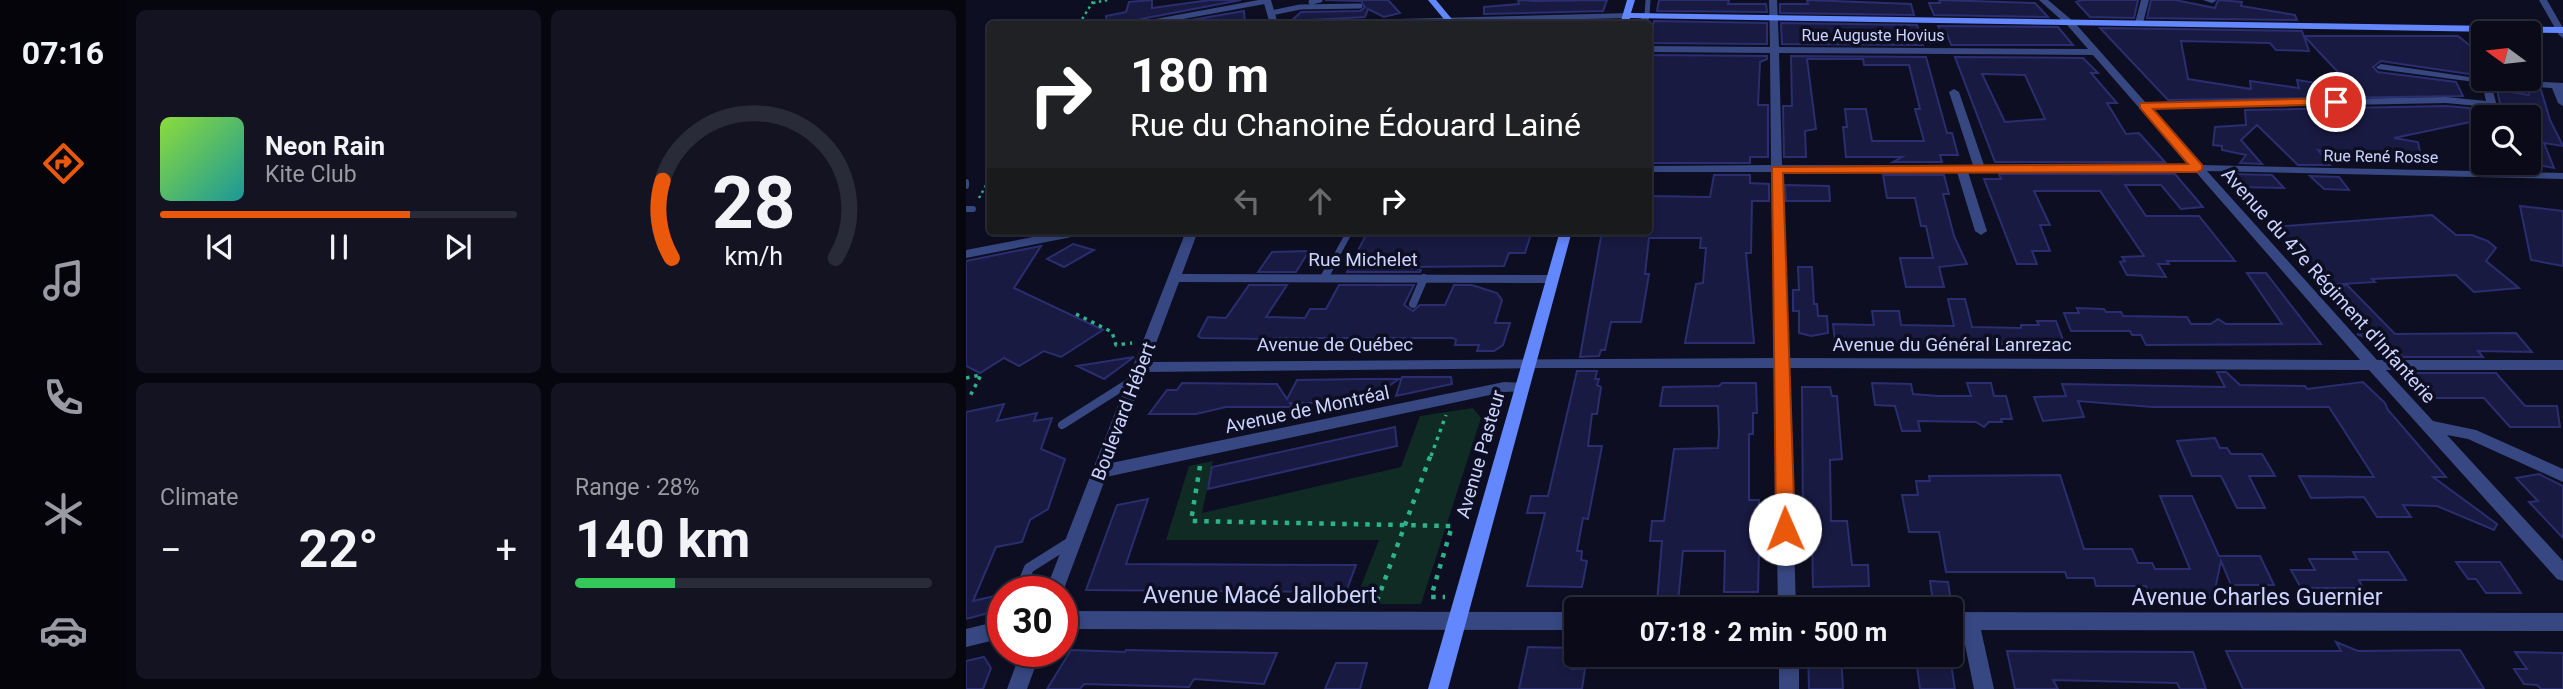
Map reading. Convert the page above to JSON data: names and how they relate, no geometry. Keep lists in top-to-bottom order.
{
  "streets": {
    "main road": ["Avenue Pasteur"],
    "street": [
      "Rue Auguste Hovius",
      "Rue René Rosse",
      "Rue Michelet",
      "Avenue du 47e Régiment d'Infanterie",
      "Avenue de Québec",
      "Avenue du Général Lanrezac",
      "Avenue de Montréal",
      "Boulevard Hébert",
      "Avenue Macé Jallobert",
      "Avenue Charles Guernier"
    ]
  },
  "crossings": [
    ["Rue Auguste Hovius", "Avenue du 47e Régiment d'Infanterie"],
    ["Rue René Rosse", "Avenue du 47e Régiment d'Infanterie"],
    ["Rue Michelet", "Boulevard Hébert"],
    ["Rue Michelet", "Avenue Pasteur"],
    ["Avenue du 47e Régiment d'Infanterie", "Avenue du Général Lanrezac"],
    ["Avenue de Québec", "Avenue du Général Lanrezac"],
    ["Avenue de Québec", "Boulevard Hébert"],
    ["Avenue de Québec", "Avenue Pasteur"],
    ["Avenue du Général Lanrezac", "Avenue Pasteur"],
    ["Avenue de Montréal", "Boulevard Hébert"],
    ["Avenue de Montréal", "Avenue Pasteur"],
    ["Avenue Pasteur", "Avenue Macé Jallobert"]
  ],
  "north": "left",
  "page": {
    "tabs": "07:16",
    "turn": ["180 m", "Rue du Chanoine Édouard Lainé"],
    "song": ["Neon Rain", "Kite Club"],
    "tile": [
      "Climate",
      ["Range · 28%", "140 km"]
    ],
    "heat": ["−", "22°", "+"],
    "limit": "30",
    "trip": "07:18 · 2 min · 500 m",
    "gauge": ["28", "km/h"]
  }
}
